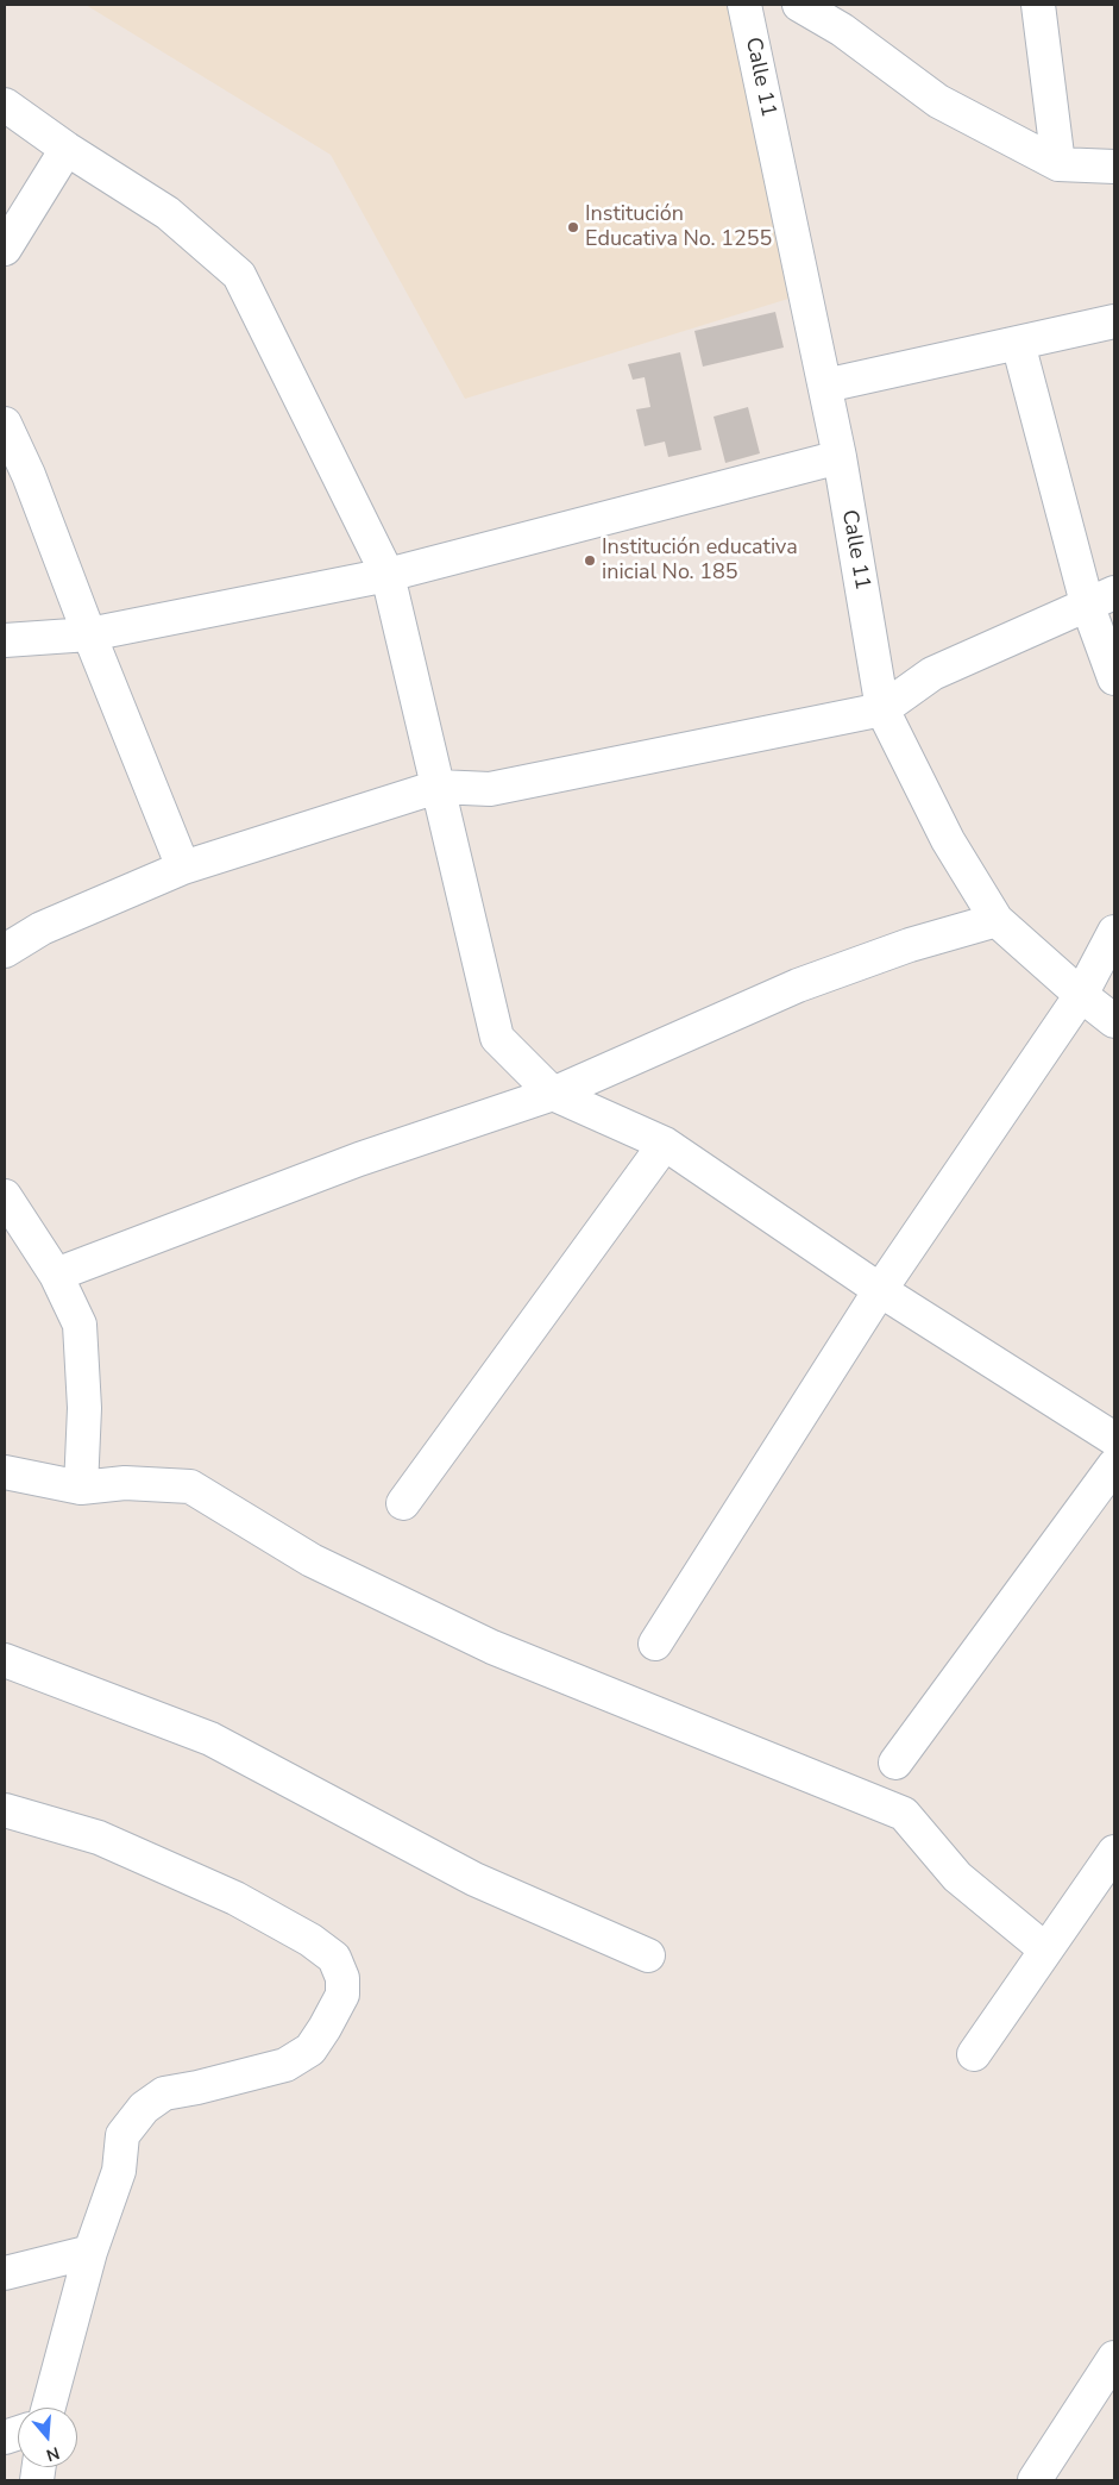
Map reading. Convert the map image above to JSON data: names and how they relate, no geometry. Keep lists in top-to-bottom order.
{
  "streets": {
    "street": ["Calle 11"]
  },
  "places": ["Institución Educativa No. 1255", "Institución educativa inicial No. 185"],
  "north": "bottom"
}
